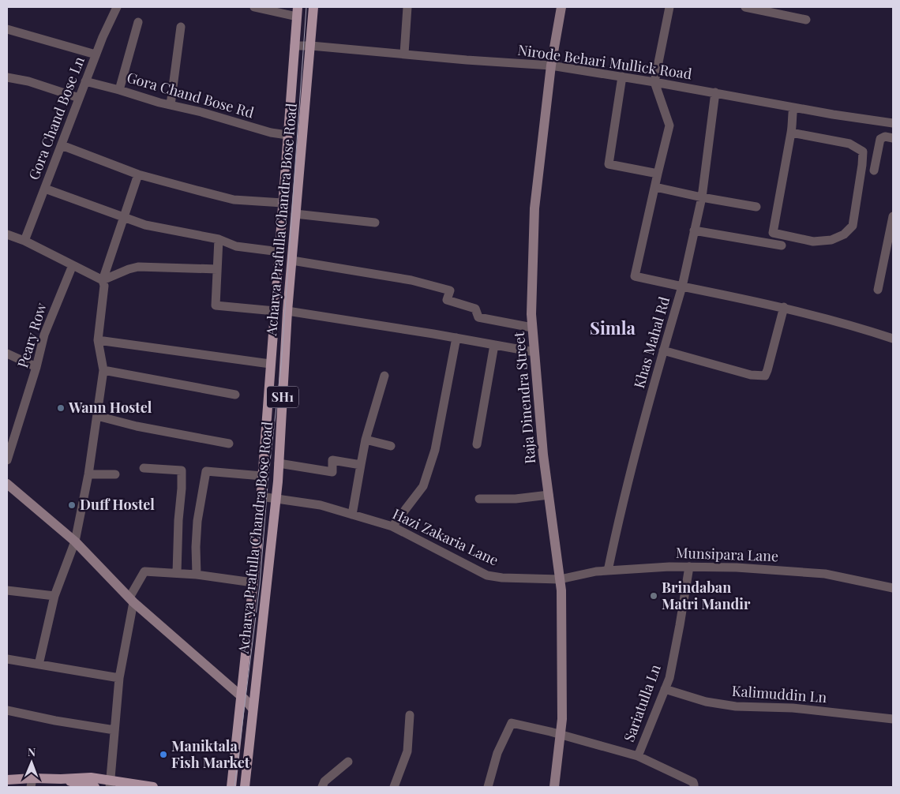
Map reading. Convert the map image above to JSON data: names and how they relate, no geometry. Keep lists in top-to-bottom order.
{
  "streets": {
    "main road": ["Acharya Prafulla Chandra Bose Road", "SH1", "Raja Dinendra Street"],
    "street": [
      "Nirode Behari Mullick Road",
      "Gora Chand Bose Rd",
      "Gora Chand Bose Ln",
      "Peary Row",
      "Khas Mahal Rd",
      "Hazi Zakaria Lane",
      "Munsipara Lane",
      "Kalimuddin Ln",
      "Sariatulla Ln"
    ]
  },
  "crossings": [
    ["Nirode Behari Mullick Road", "Acharya Prafulla Chandra Bose Road"],
    ["Nirode Behari Mullick Road", "Raja Dinendra Street"],
    ["Gora Chand Bose Rd", "Gora Chand Bose Ln"],
    ["Gora Chand Bose Rd", "Acharya Prafulla Chandra Bose Road"],
    ["Acharya Prafulla Chandra Bose Road", "Hazi Zakaria Lane"],
    ["Khas Mahal Rd", "Munsipara Lane"],
    ["Raja Dinendra Street", "Hazi Zakaria Lane"],
    ["Raja Dinendra Street", "Munsipara Lane"],
    ["Hazi Zakaria Lane", "Munsipara Lane"],
    ["Munsipara Lane", "Sariatulla Ln"],
    ["Kalimuddin Ln", "Sariatulla Ln"]
  ],
  "districts": ["Simla"],
  "places": [
    "Wann Hostel",
    "Duff Hostel",
    "Brindaban Matri Mandir",
    "Maniktala Fish Market"
  ],
  "north": "top"
}
